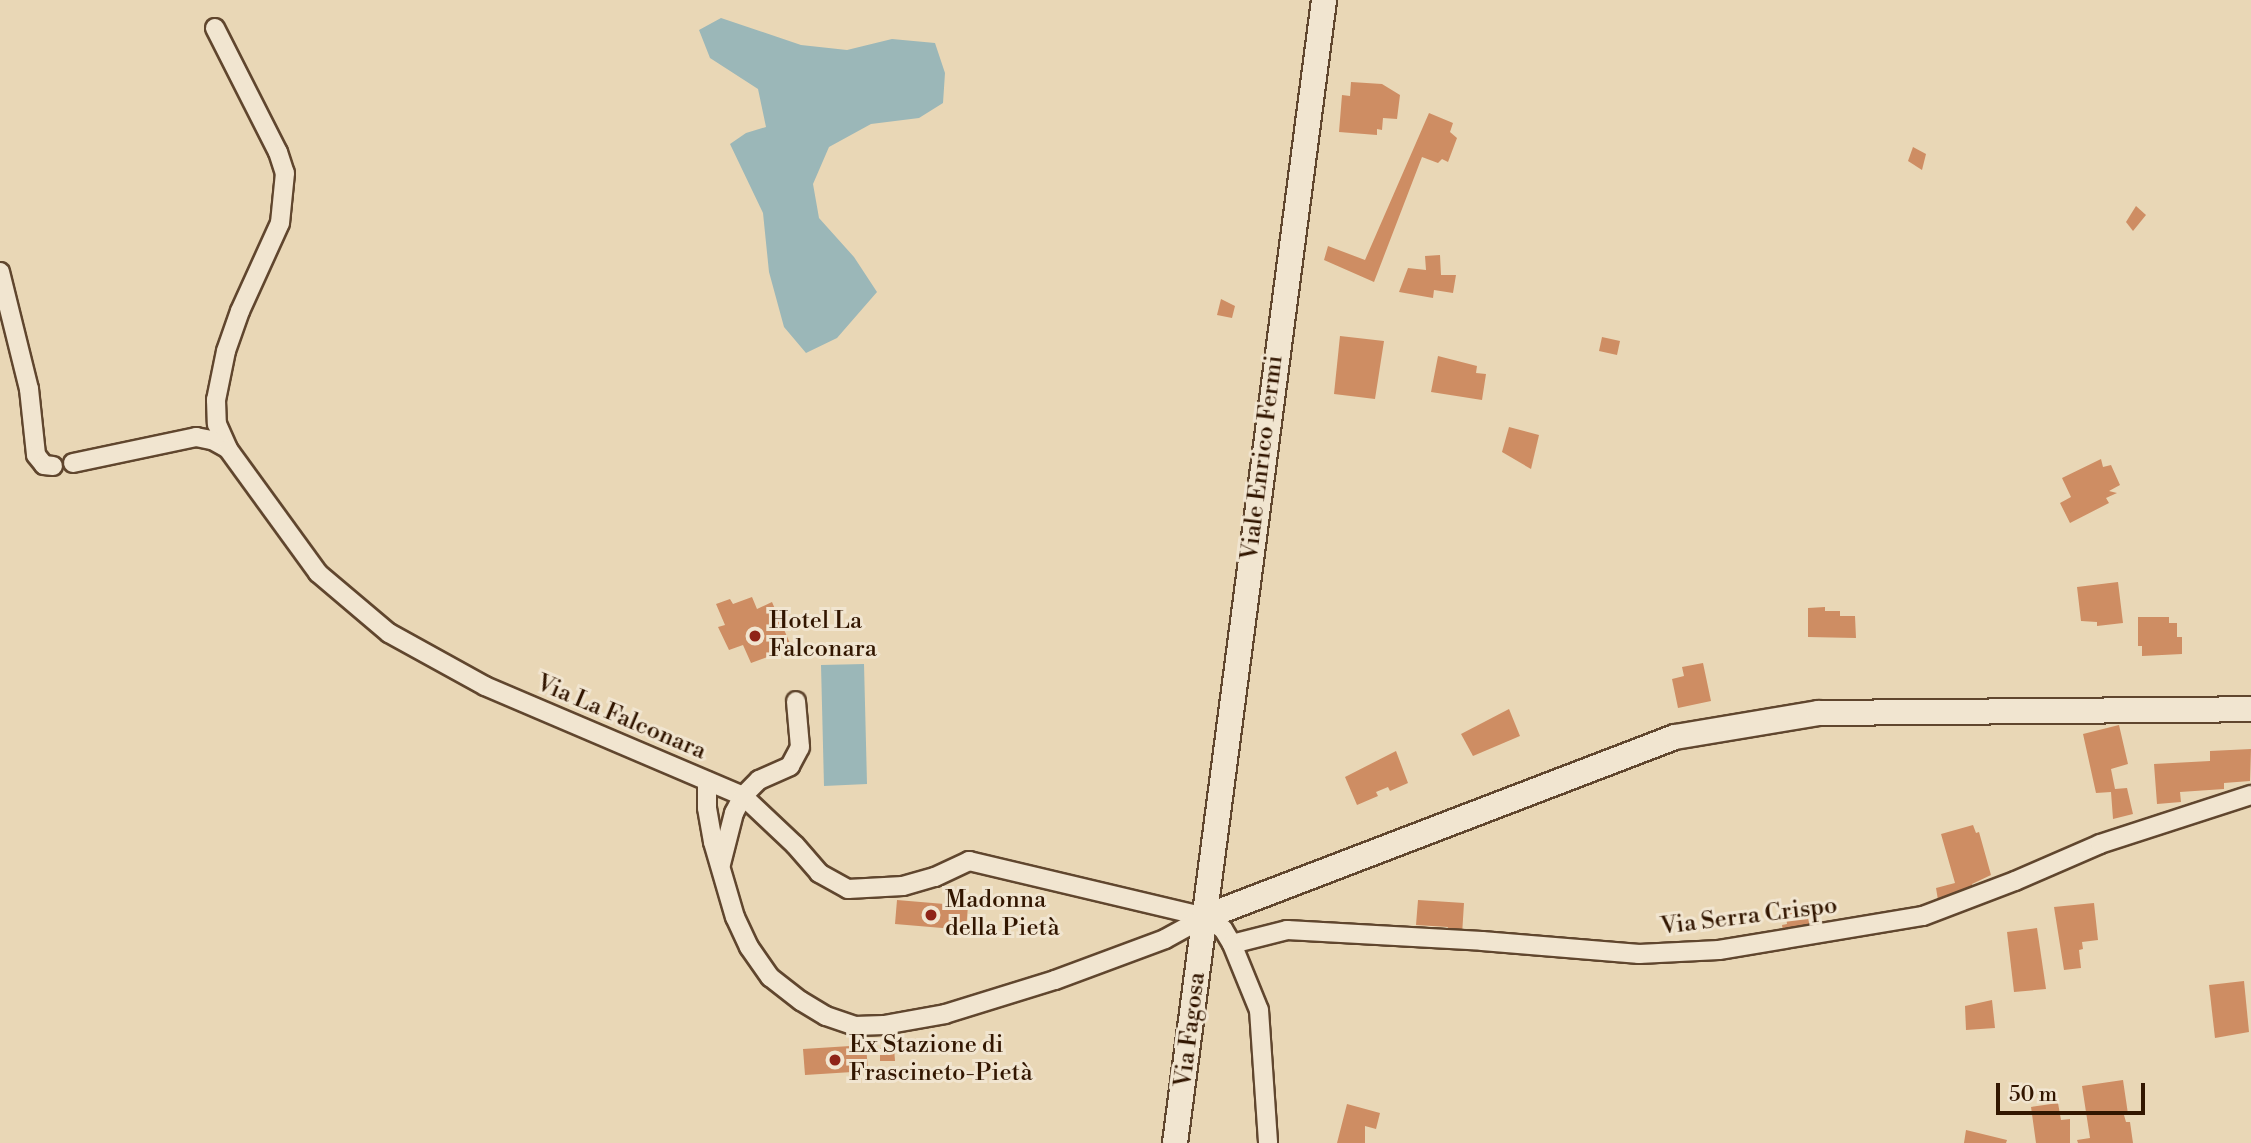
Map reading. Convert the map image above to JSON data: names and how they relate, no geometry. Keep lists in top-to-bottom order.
{
  "streets": {
    "main road": ["Viale Enrico Fermi", "Via Fagosa"],
    "street": ["Via La Falconara", "Via Serra Crispo"]
  },
  "crossings": [
    ["Viale Enrico Fermi", "Via La Falconara"],
    ["Viale Enrico Fermi", "Via Fagosa"],
    ["Via La Falconara", "Via Fagosa"]
  ],
  "places": ["Hotel La Falconara", "Madonna della Pietà", "Ex Stazione di Frascineto-Pietà"],
  "scale_bar": "50 m"
}
